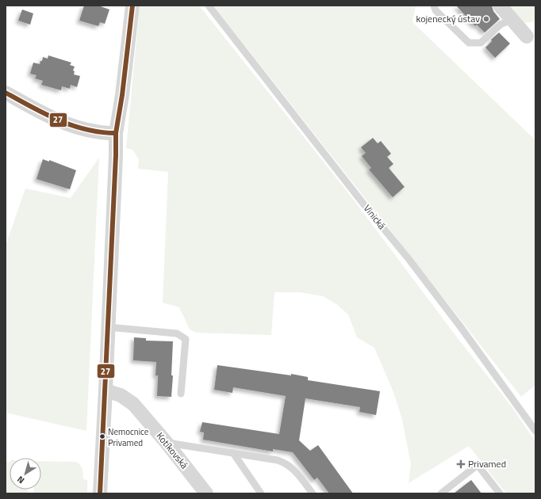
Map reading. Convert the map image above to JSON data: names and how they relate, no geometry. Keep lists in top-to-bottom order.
{
  "streets": {
    "street": ["Kotíkovská"],
    "lane": ["Vinická"]
  },
  "places": {
    "other": ["kojenecký ústav", "Nemocnice Privamed"],
    "health": ["Privamed"]
  },
  "lines": ["transit line 27"],
  "north": "bottom left"
}
